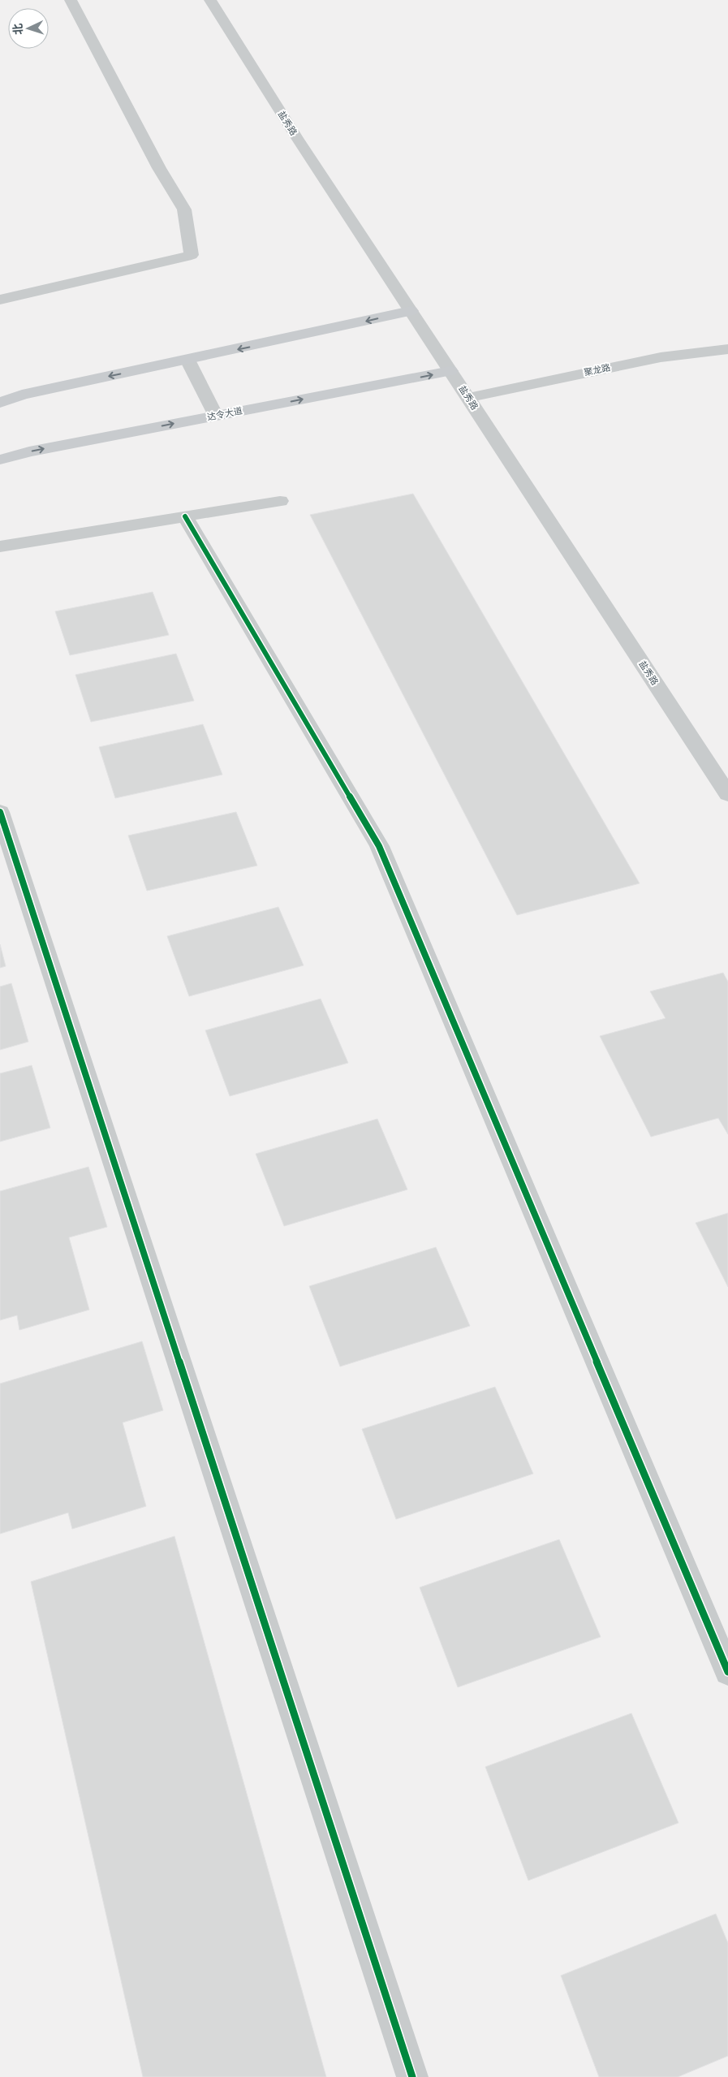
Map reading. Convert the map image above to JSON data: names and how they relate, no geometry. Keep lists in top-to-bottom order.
{
  "streets": {
    "street": ["盐秀路", "聚龙路", "达令大道"]
  },
  "crossings": [
    ["盐秀路", "聚龙路"],
    ["盐秀路", "达令大道"]
  ],
  "north": "left"
}
